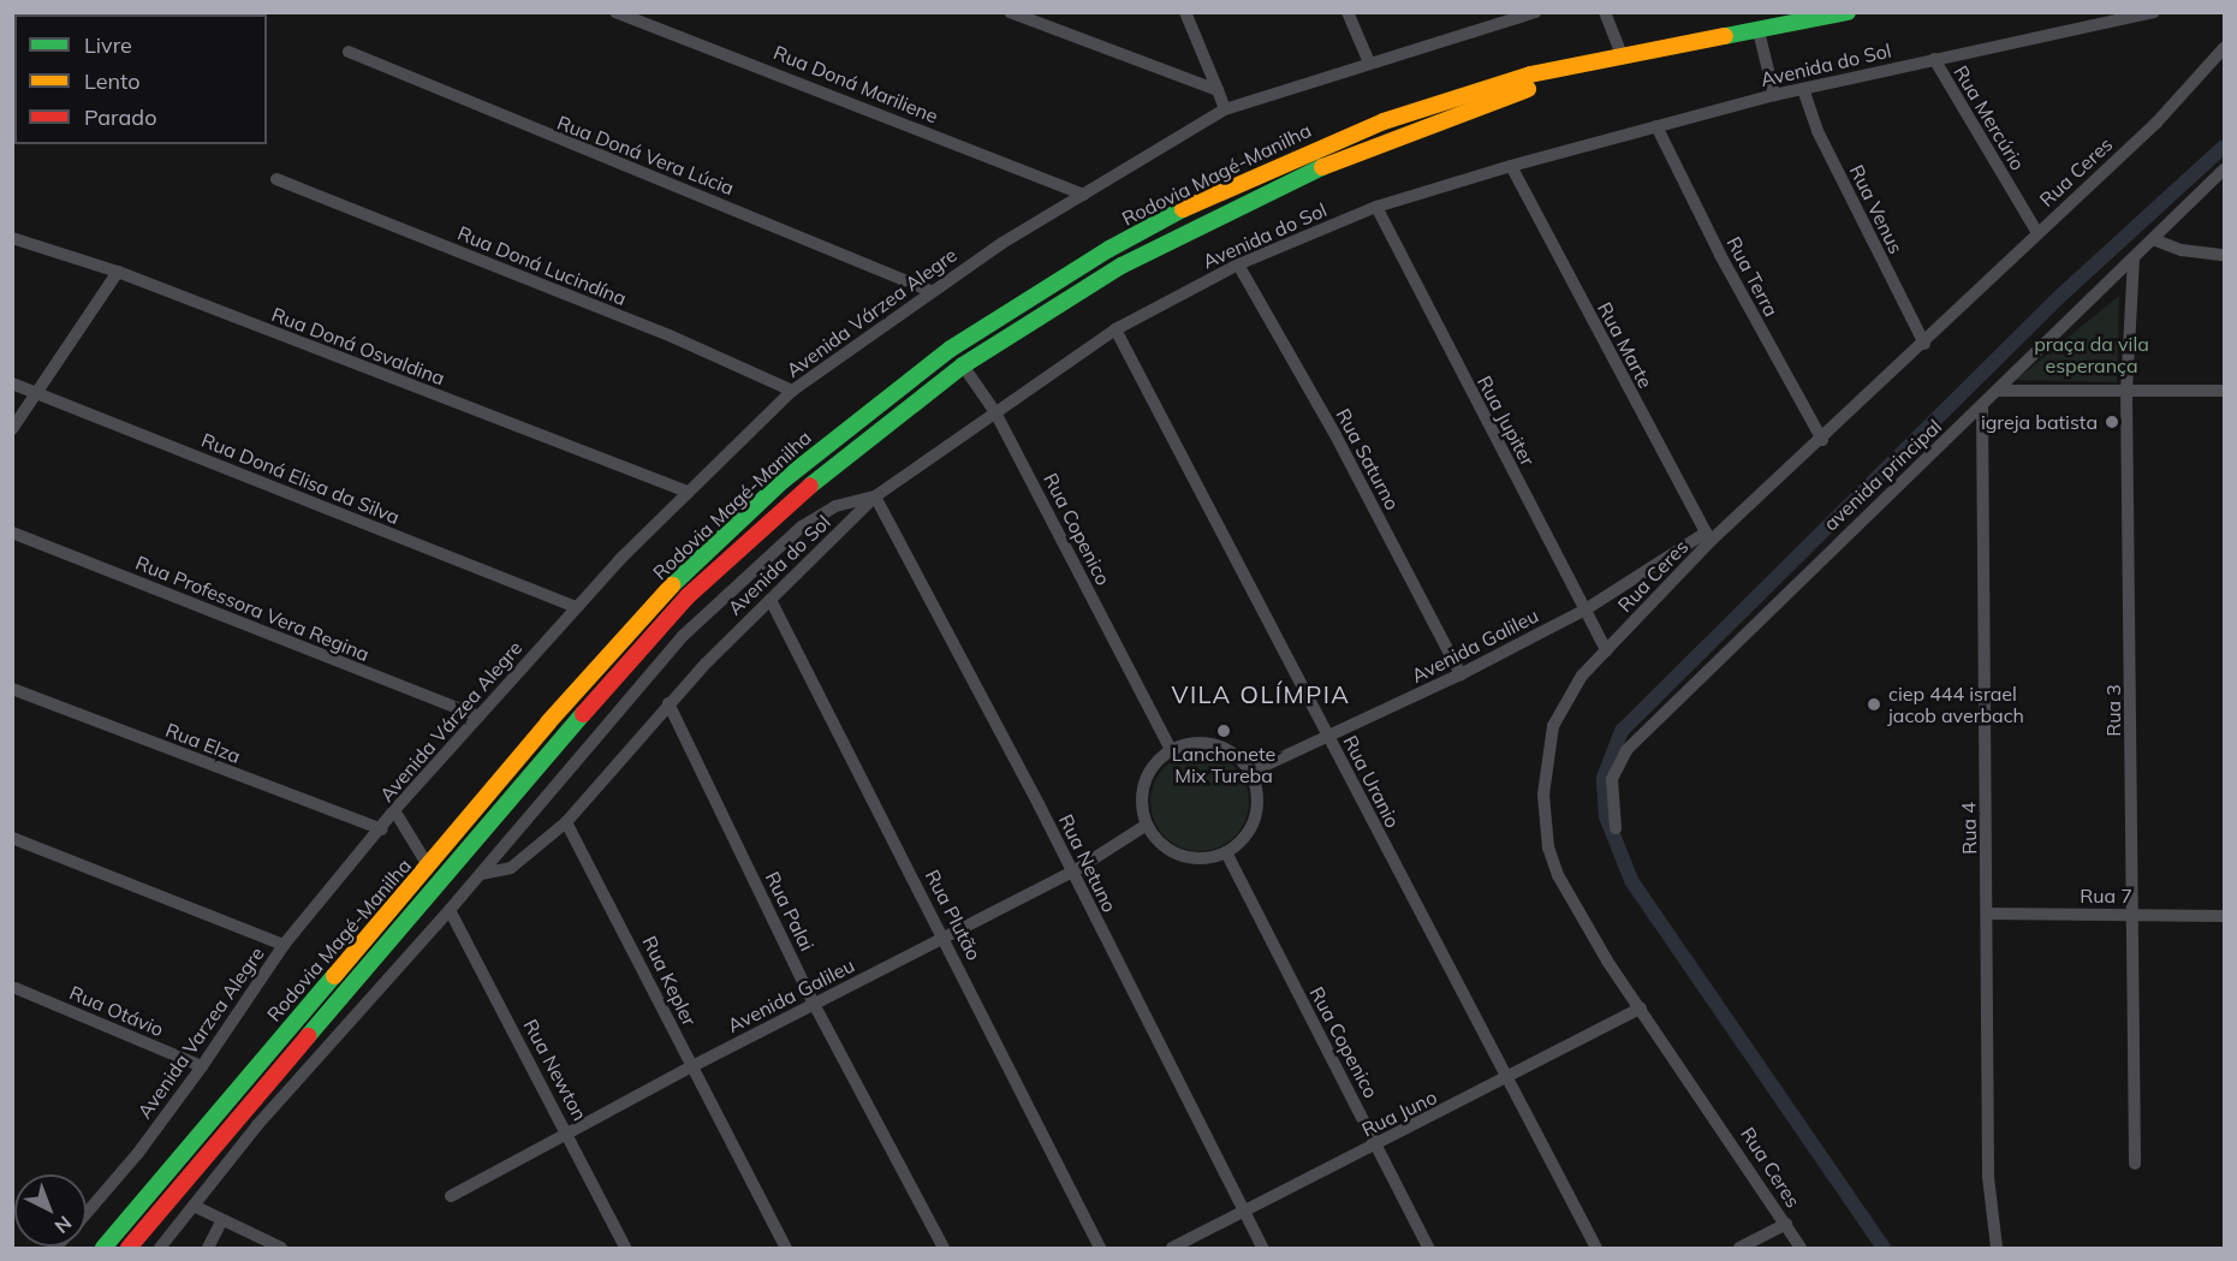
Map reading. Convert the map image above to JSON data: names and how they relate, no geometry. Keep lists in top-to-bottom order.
{
  "streets": {
    "highway": ["Rodovia Magé-Manilha"],
    "street": [
      "Avenida do Sol",
      "Rua Doná Mariliene",
      "Rua Mercúrio",
      "Rua Doná Vera Lúcia",
      "Rua Ceres",
      "Rua Venus",
      "Rua Doná Lucindína",
      "Rua Terra",
      "Avenida Várzea Alegre",
      "Rua Marte",
      "Rua Doná Osvaldina",
      "Rua Jupiter",
      "Rua Saturno",
      "avenida principal",
      "Rua Doná Elisa da Silva",
      "Rua Copenico",
      "Rua Professora Vera Regina",
      "Avenida Galileu",
      "Rua 3",
      "Rua Elza",
      "Rua Uranio",
      "Rua 4",
      "Rua Netuno",
      "Rua 7",
      "Rua Palai",
      "Rua Plutão",
      "Rua Kepler",
      "Rua Otávio",
      "Avenida Varzea Alegre",
      "Rua Newton",
      "Rua Juno"
    ]
  },
  "crossings": [
    ["Avenida do Sol", "Rua Mercúrio"],
    ["Avenida do Sol", "Rua Venus"],
    ["Avenida do Sol", "Rua Terra"],
    ["Avenida do Sol", "Rua Marte"],
    ["Avenida do Sol", "Rua Jupiter"],
    ["Avenida do Sol", "Rua Saturno"],
    ["Avenida do Sol", "Rua Copenico"],
    ["Avenida do Sol", "Rua Uranio"],
    ["Avenida do Sol", "Rua Netuno"],
    ["Avenida do Sol", "Rua Palai"],
    ["Avenida do Sol", "Rua Plutão"],
    ["Avenida do Sol", "Rua Kepler"],
    ["Rua Doná Mariliene", "Avenida Várzea Alegre"],
    ["Rua Mercúrio", "Rua Ceres"],
    ["Rua Doná Vera Lúcia", "Avenida Várzea Alegre"],
    ["Rua Ceres", "Rua Venus"],
    ["Rua Ceres", "Rua Terra"],
    ["Rua Ceres", "Rua Marte"],
    ["Rua Ceres", "Rua Jupiter"],
    ["Rua Ceres", "Avenida Galileu"],
    ["Rua Ceres", "Rua Juno"],
    ["Rodovia Magé-Manilha", "Rua Copenico"],
    ["Rua Doná Lucindína", "Avenida Várzea Alegre"],
    ["Avenida Várzea Alegre", "Rua Doná Osvaldina"],
    ["Avenida Várzea Alegre", "Rua Doná Elisa da Silva"],
    ["Avenida Várzea Alegre", "Rua Professora Vera Regina"],
    ["Avenida Várzea Alegre", "Rua Elza"],
    ["Avenida Várzea Alegre", "Avenida Varzea Alegre"],
    ["Rua Marte", "Avenida Galileu"],
    ["Rua Jupiter", "Avenida Galileu"],
    ["Rua Saturno", "Avenida Galileu"],
    ["avenida principal", "Rua 3"],
    ["avenida principal", "Rua 4"],
    ["Rua Copenico", "Avenida Galileu"],
    ["Rua Copenico", "Rua Juno"],
    ["Avenida Galileu", "Rua Uranio"],
    ["Avenida Galileu", "Rua Netuno"],
    ["Avenida Galileu", "Rua Palai"],
    ["Avenida Galileu", "Rua Plutão"],
    ["Avenida Galileu", "Rua Kepler"],
    ["Avenida Galileu", "Rua Newton"],
    ["Rua 3", "Rua 7"],
    ["Rua Uranio", "Rua Juno"],
    ["Rua 4", "Rua 7"],
    ["Rua Netuno", "Rua Juno"],
    ["Rua Otávio", "Avenida Varzea Alegre"]
  ],
  "districts": ["VILA OLÍMPIA"],
  "parks": ["praça da vila esperança"],
  "places": ["igreja batista", "ciep 444 israel jacob averbach", "Lanchonete Mix Tureba"],
  "legend": ["Livre", "Lento", "Parado"],
  "north": "bottom right"
}
